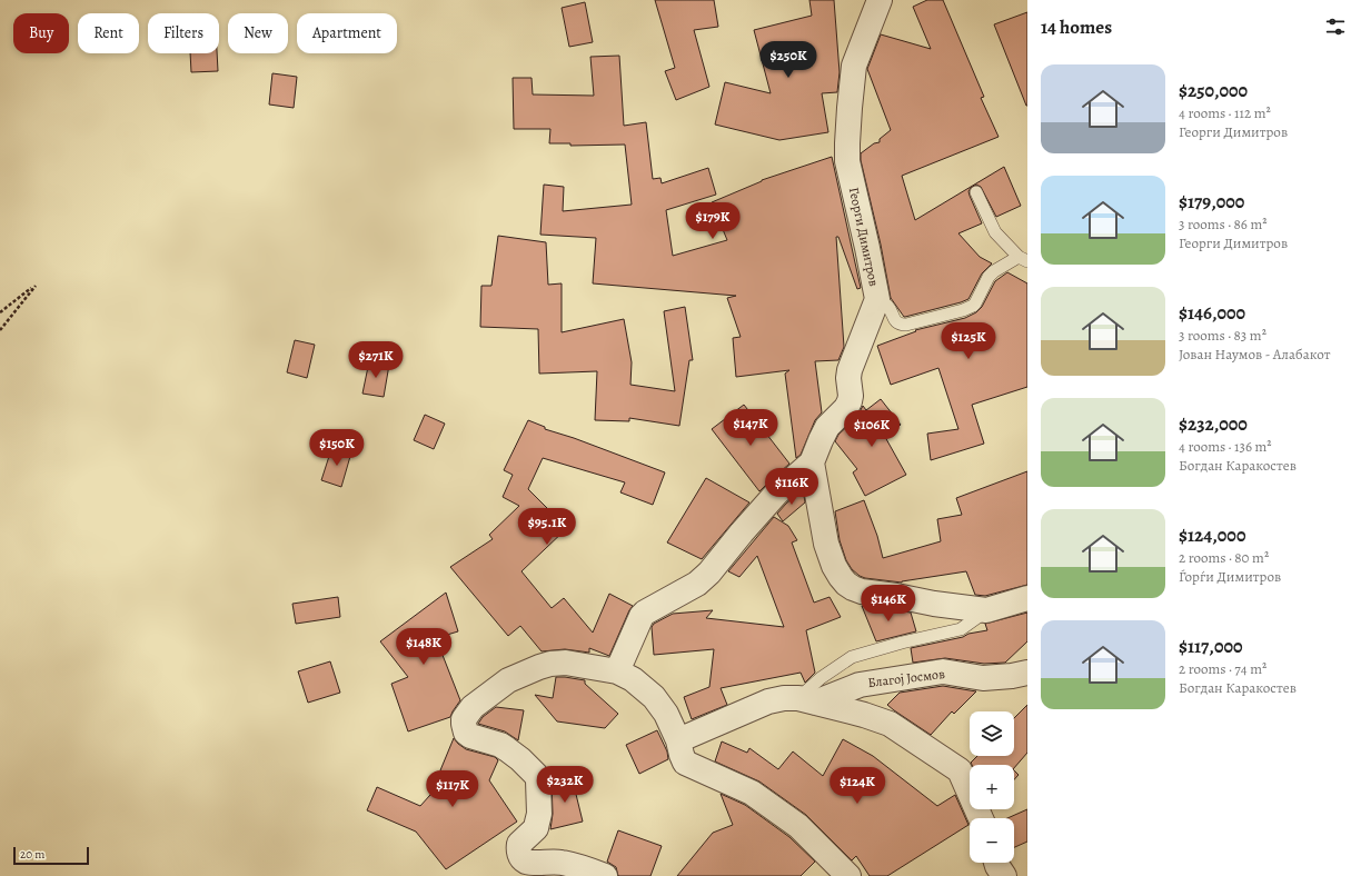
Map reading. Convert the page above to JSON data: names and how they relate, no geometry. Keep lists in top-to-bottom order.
{
  "streets": {
    "street": ["Георги Димитров", "Благој Јосмов"]
  },
  "scale_bar": "20 m",
  "page": {
    "heading": "14 homes",
    "chip": [
      "Buy",
      "Rent",
      "Filters",
      "New",
      "Apartment"
    ],
    "price": [
      "$250K",
      "$179K",
      "$125K",
      "$271K",
      "$147K",
      "$106K",
      "$150K",
      "$116K",
      "$95.1K",
      "$146K",
      "$148K",
      "$232K",
      "$124K",
      "$117K"
    ],
    "list": [
      {
        "name": "$250,000",
        "note": "4 rooms · 112 m² · Георги Димитров"
      },
      {
        "name": "$179,000",
        "note": "3 rooms · 86 m² · Георги Димитров"
      },
      {
        "name": "$146,000",
        "note": "3 rooms · 83 m² · Јован Наумов - Алабакот"
      },
      {
        "name": "$232,000",
        "note": "4 rooms · 136 m² · Богдан Каракостев"
      },
      {
        "name": "$124,000",
        "note": "2 rooms · 80 m² · Ѓорѓи Димитров"
      },
      {
        "name": "$117,000",
        "note": "2 rooms · 74 m² · Богдан Каракостев"
      }
    ],
    "map_buttons": ["+", "−"],
    "scale": "20 m"
  }
}
